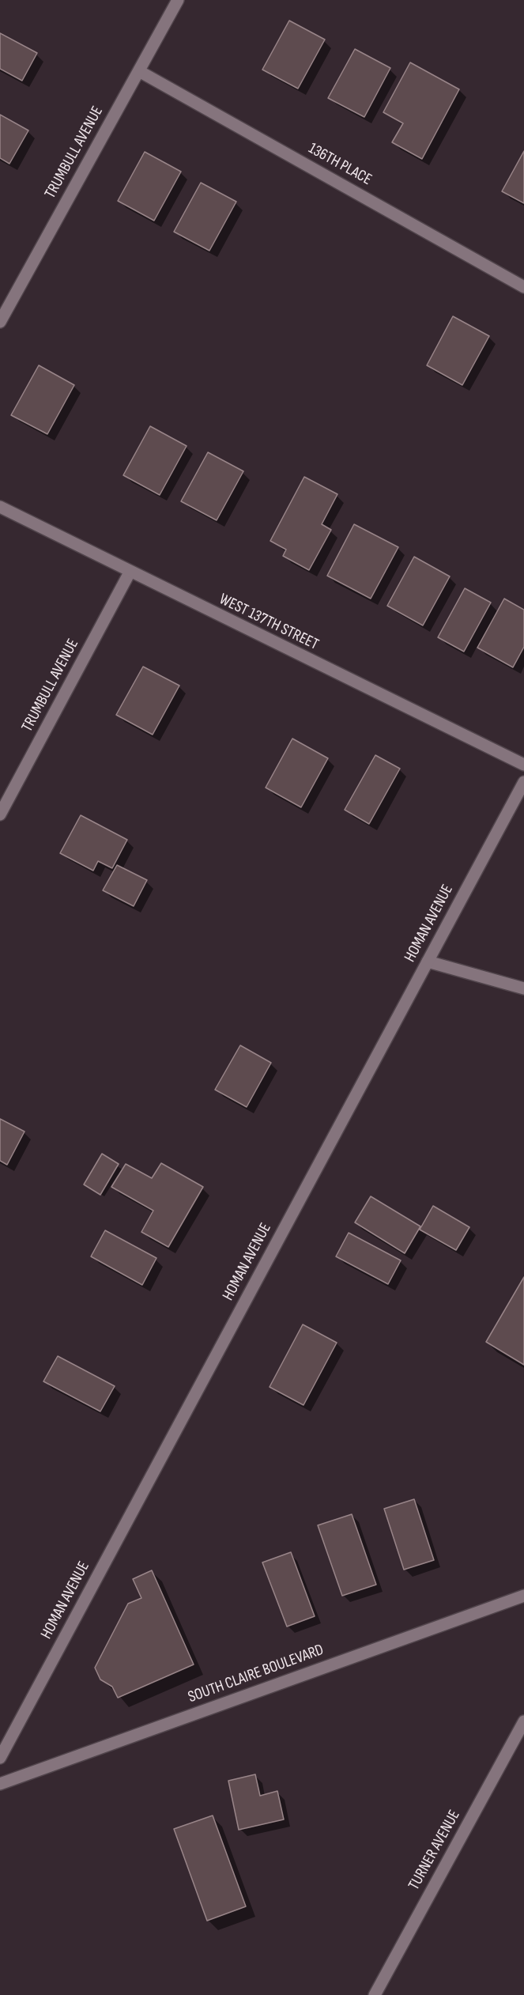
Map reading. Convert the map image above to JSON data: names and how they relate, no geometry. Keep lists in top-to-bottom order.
{
  "streets": {
    "street": [
      "TRUMBULL AVENUE",
      "136TH PLACE",
      "WEST 137TH STREET",
      "HOMAN AVENUE",
      "SOUTH CLAIRE BOULEVARD",
      "TURNER AVENUE"
    ]
  },
  "crossings": [
    ["TRUMBULL AVENUE", "136TH PLACE"],
    ["TRUMBULL AVENUE", "WEST 137TH STREET"]
  ]
}
